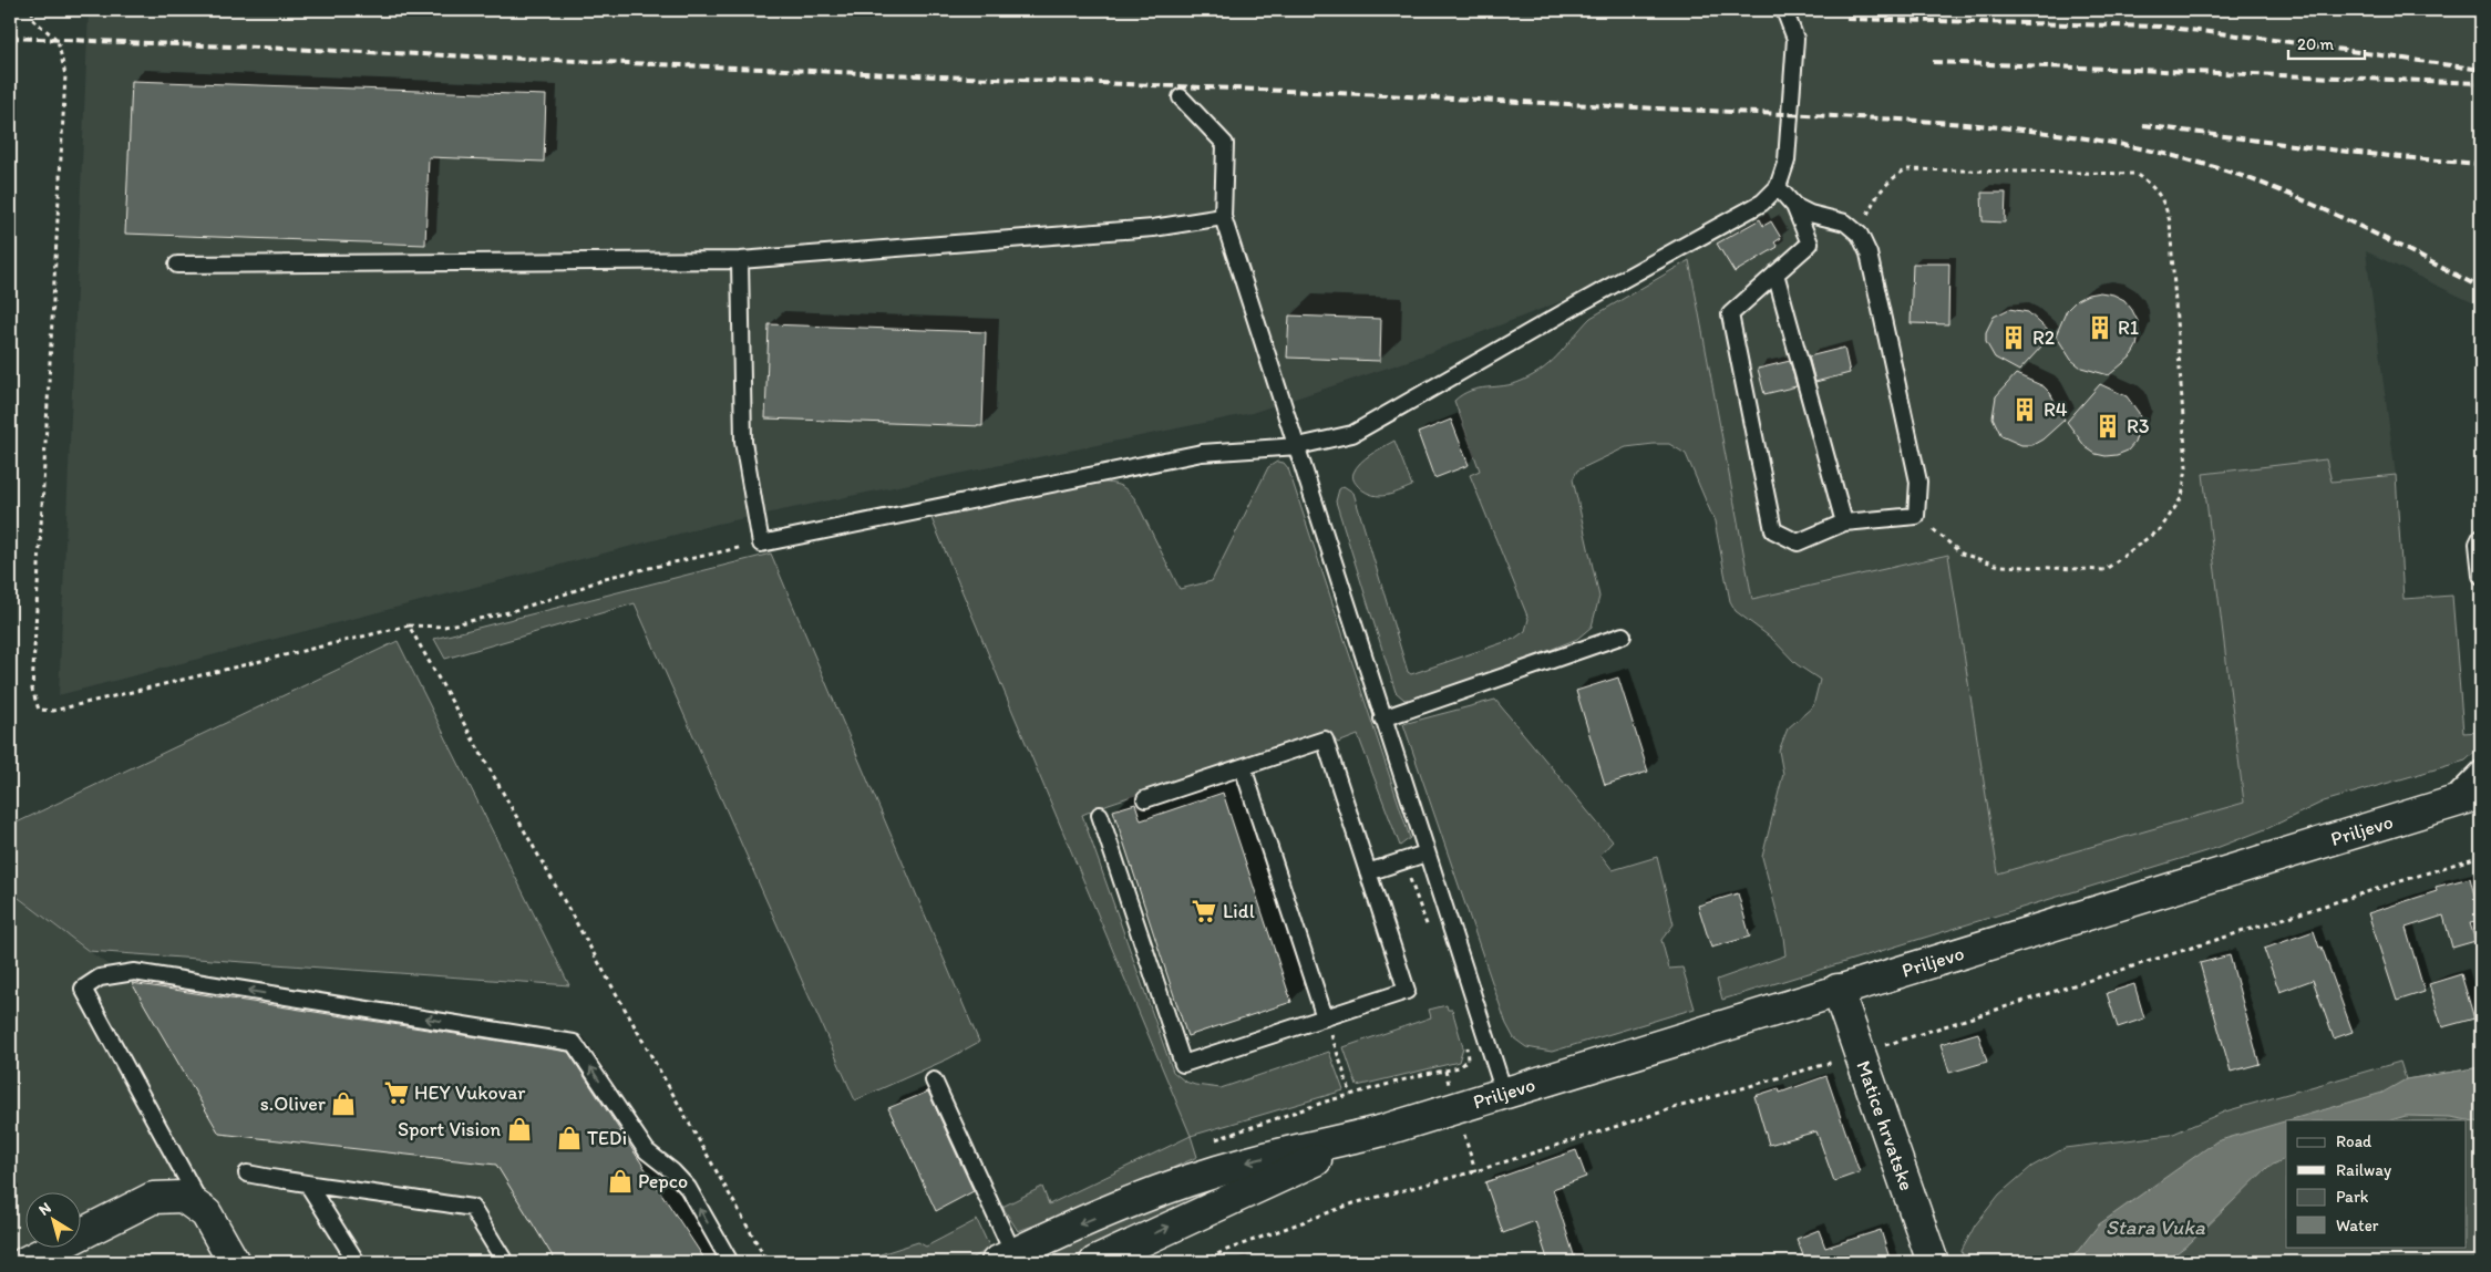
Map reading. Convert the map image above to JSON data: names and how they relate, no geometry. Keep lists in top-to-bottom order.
{
  "streets": {
    "main road": ["Priljevo", "Matice hrvatske"]
  },
  "crossings": [
    ["Priljevo", "Matice hrvatske"]
  ],
  "water": ["Stara Vuka"],
  "places": {
    "building": [
      "R1",
      "R2",
      "R4",
      "R3"
    ],
    "supermarket": ["Lidl", "HEY Vukovar"],
    "shop": [
      "s.Oliver",
      "Sport Vision",
      "TEDi",
      "Pepco"
    ]
  },
  "legend": [
    "Road",
    "Railway",
    "Park",
    "Water"
  ],
  "scale_bar": "20 m",
  "north": "top left"
}
